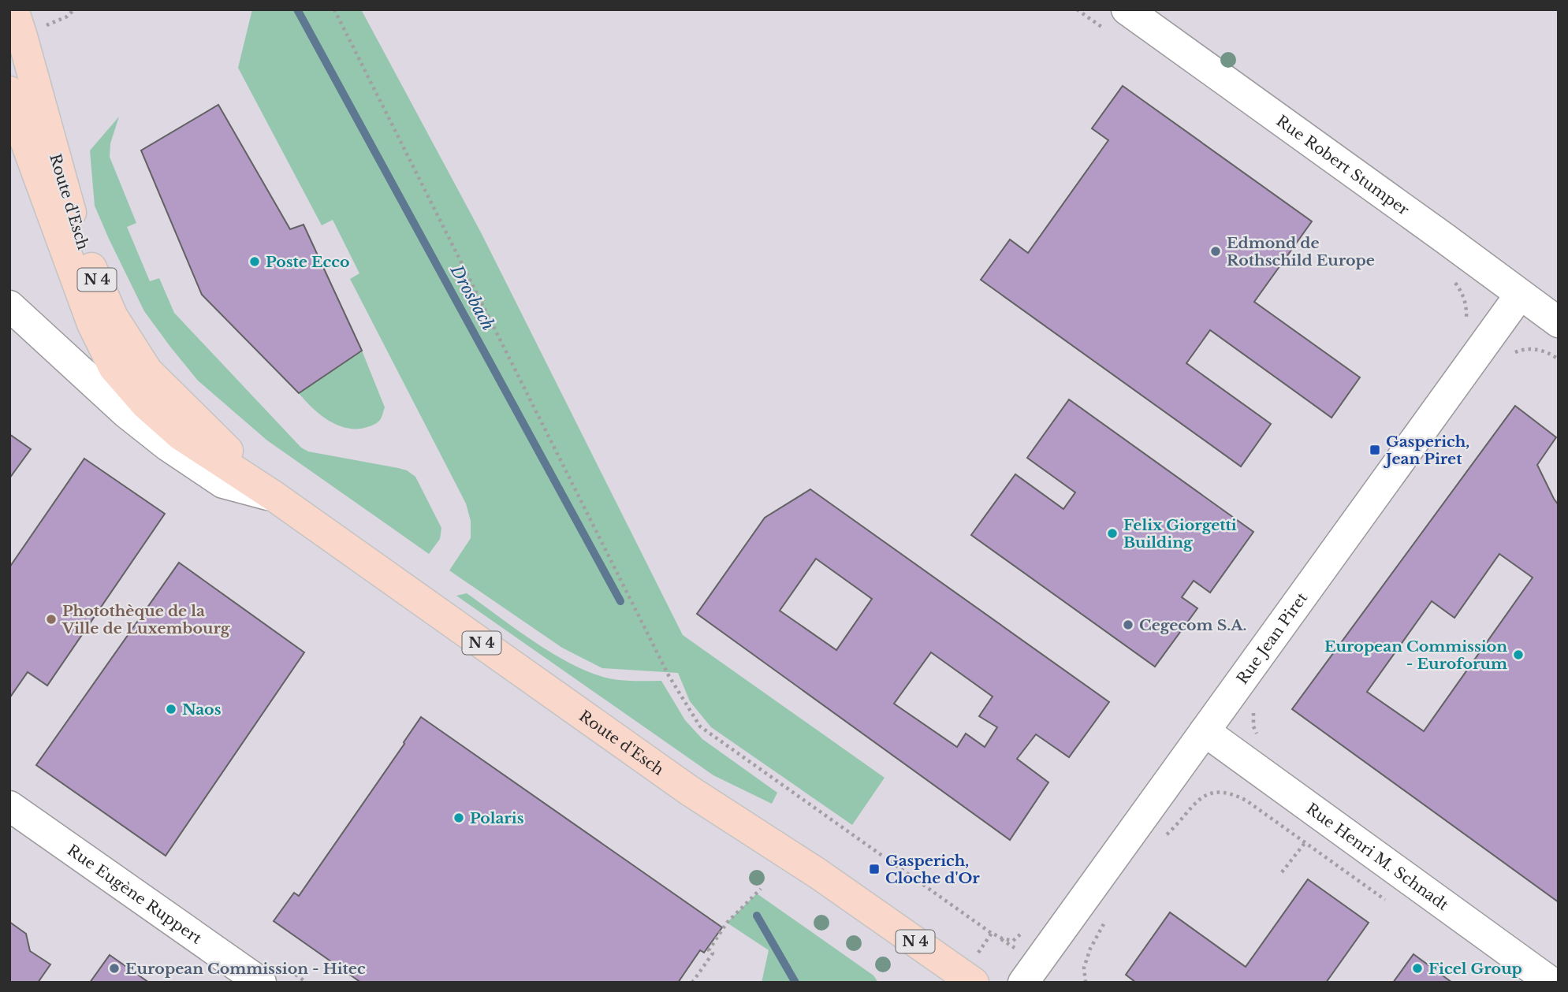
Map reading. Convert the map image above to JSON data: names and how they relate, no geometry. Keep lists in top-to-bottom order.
{
  "streets": {
    "main road": ["Route d'Esch", "N 4"],
    "street": [
      "Rue Robert Stumper",
      "Rue Jean Piret",
      "Rue Henri M. Schnadt",
      "Rue Eugène Ruppert"
    ]
  },
  "crossings": [
    ["Rue Robert Stumper", "Rue Jean Piret"],
    ["Rue Jean Piret", "Rue Henri M. Schnadt"]
  ],
  "water": ["Drosbach"],
  "places": {
    "other": [
      "Edmond de Rothschild Europe",
      "Poste Ecco",
      "Felix Giorgetti Building",
      "Photothèque de la Ville de Luxembourg",
      "Cegecom S.A.",
      "European Commission - Euroforum",
      "Naos",
      "Polaris",
      "European Commission - Hitec",
      "Ficel Group"
    ],
    "transit": ["Gasperich, Jean Piret", "Gasperich, Cloche d'Or"]
  }
}
